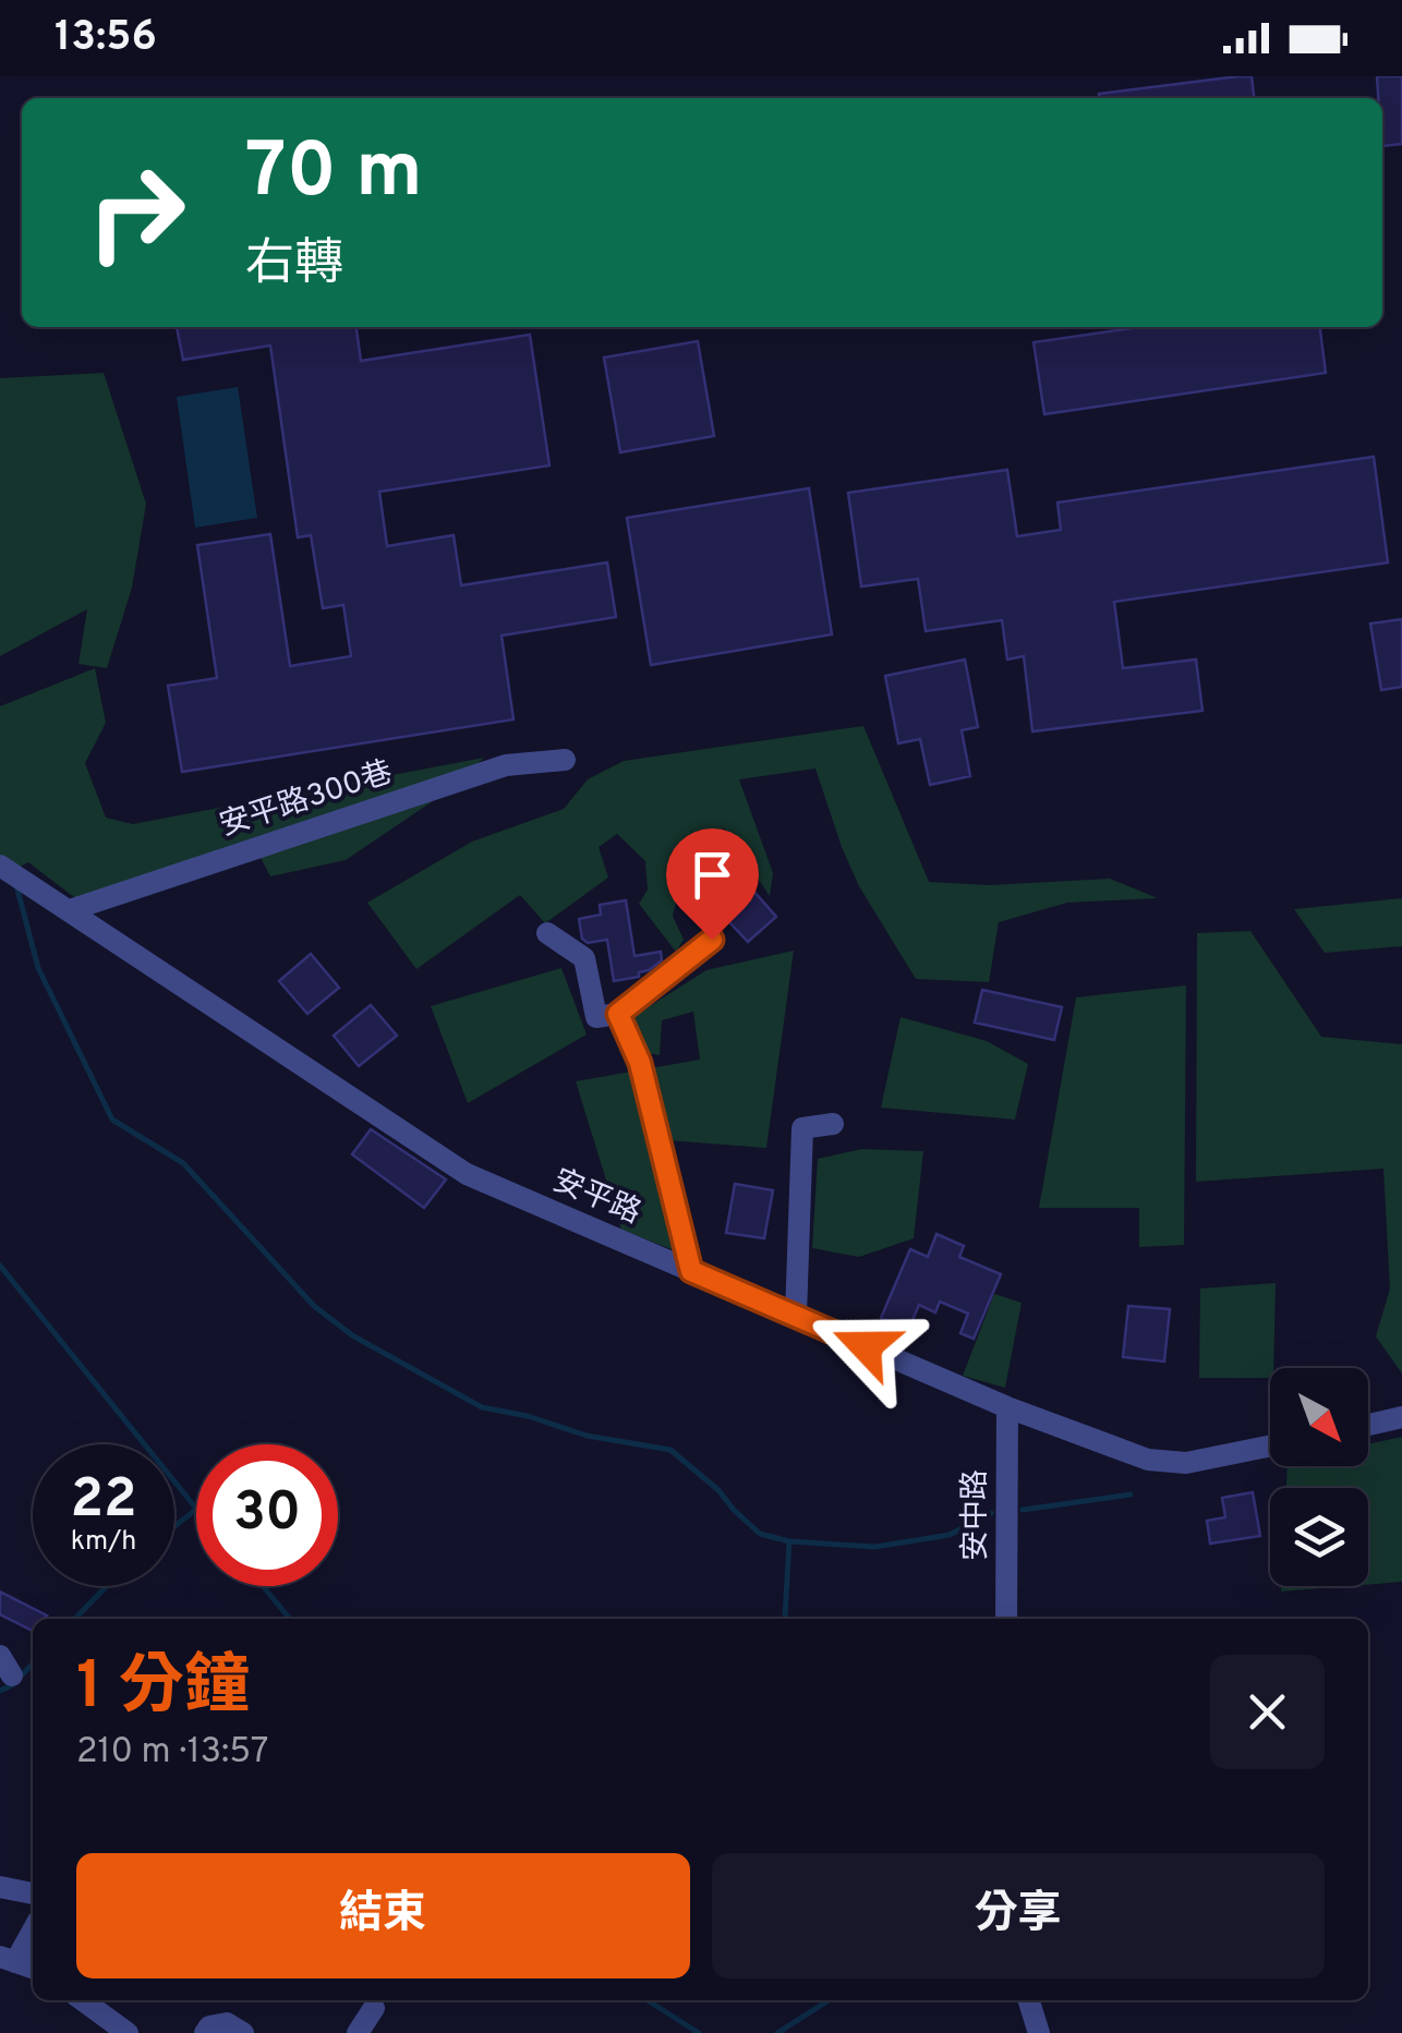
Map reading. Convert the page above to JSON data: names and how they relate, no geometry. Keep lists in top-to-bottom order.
{
  "streets": {
    "street": ["安平路300巷", "安平路", "安中路"]
  },
  "crossings": [
    ["安平路300巷", "安平路"],
    ["安平路", "安中路"]
  ],
  "north": "bottom right",
  "page": {
    "status": "13:56",
    "turn": ["70 m", "右轉"],
    "speed": "22 km/h",
    "limit": "30",
    "heading": ["1 分鐘", "210 m · 13:57"],
    "buttons": ["結束", "分享"]
  }
}
